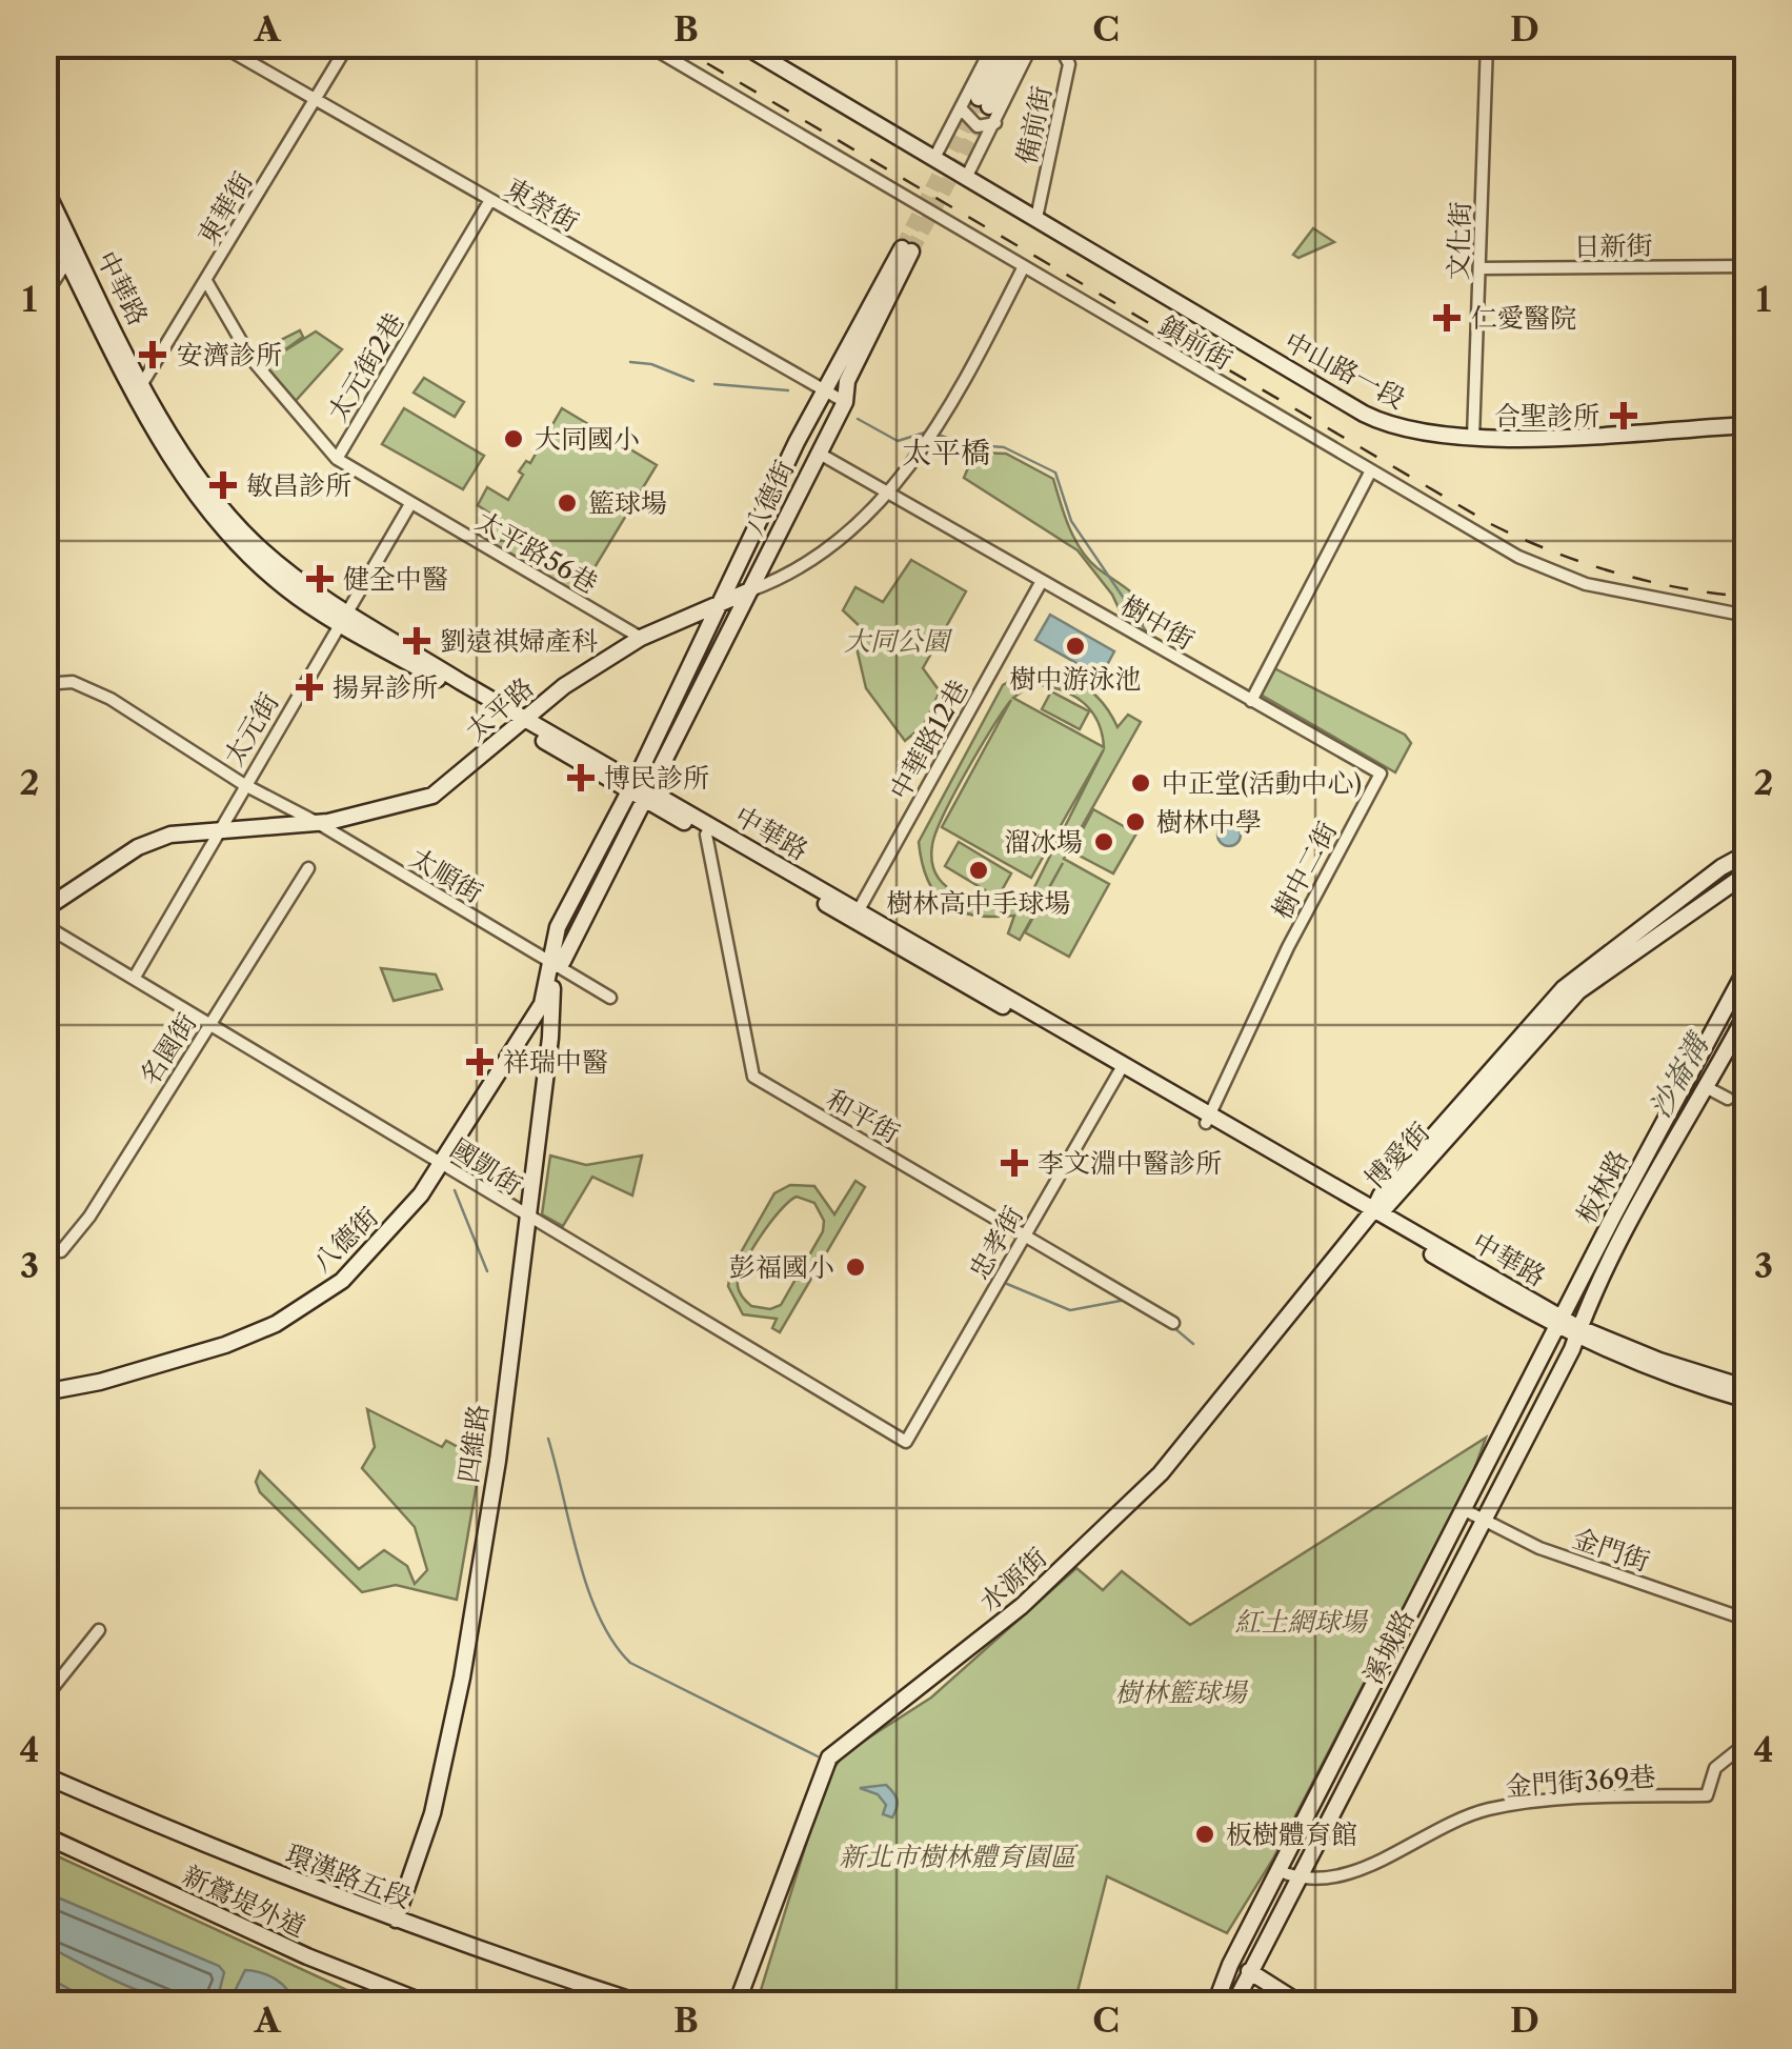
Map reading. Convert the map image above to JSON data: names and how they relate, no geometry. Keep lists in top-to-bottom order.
{
  "streets": {
    "street": [
      "備前街",
      "東榮街",
      "東華街",
      "文化街",
      "日新街",
      "中華路",
      "鎮前街",
      "太元街2巷",
      "中山路一段",
      "八德街",
      "太平路56巷",
      "樹中街",
      "太平路",
      "太元街",
      "中華路12巷",
      "樹中二街",
      "太順街",
      "名園街",
      "和平街",
      "博愛街",
      "國凱街",
      "板林路",
      "忠孝街",
      "四維路",
      "金門街",
      "水源街",
      "溪城路",
      "金門街369巷",
      "環漢路五段",
      "新鶯堤外道"
    ]
  },
  "crossings": [
    ["備前街", "中山路一段"],
    ["東榮街", "東華街"],
    ["東榮街", "太元街2巷"],
    ["東榮街", "八德街"],
    ["東華街", "中華路"],
    ["文化街", "日新街"],
    ["文化街", "中山路一段"],
    ["中華路", "八德街"],
    ["中華路", "太平路"],
    ["中華路", "太元街"],
    ["中華路", "中華路12巷"],
    ["中華路", "樹中二街"],
    ["中華路", "和平街"],
    ["中華路", "博愛街"],
    ["中華路", "板林路"],
    ["中華路", "忠孝街"],
    ["中華路", "水源街"],
    ["中華路", "溪城路"],
    ["鎮前街", "太平路"],
    ["太元街2巷", "太平路56巷"],
    ["太元街2巷", "太元街"],
    ["八德街", "樹中街"],
    ["八德街", "太平路"],
    ["八德街", "太順街"],
    ["八德街", "國凱街"],
    ["八德街", "四維路"],
    ["太平路56巷", "太平路"],
    ["太平路56巷", "太元街"],
    ["樹中街", "太平路"],
    ["樹中街", "中華路12巷"],
    ["樹中街", "樹中二街"],
    ["太平路", "太元街"],
    ["太平路", "太順街"],
    ["太元街", "太順街"],
    ["太元街", "國凱街"],
    ["太順街", "四維路"],
    ["名園街", "國凱街"],
    ["和平街", "忠孝街"],
    ["博愛街", "水源街"],
    ["國凱街", "忠孝街"],
    ["國凱街", "四維路"],
    ["板林路", "溪城路"],
    ["四維路", "環漢路五段"],
    ["金門街", "溪城路"],
    ["溪城路", "金門街369巷"]
  ],
  "districts": ["太平橋"],
  "water": ["沙崙溝"],
  "parks": [
    "大同公園",
    "紅土網球場",
    "樹林籃球場",
    "新北市樹林體育園區"
  ],
  "places": {
    "health": [
      "仁愛醫院",
      "安濟診所",
      "合聖診所",
      "敏昌診所",
      "健全中醫",
      "劉遠祺婦產科",
      "揚昇診所",
      "博民診所",
      "祥瑞中醫",
      "李文淵中醫診所"
    ],
    "other": [
      "大同國小",
      "籃球場",
      "樹中游泳池",
      "中正堂(活動中心)",
      "樹林中學",
      "溜冰場",
      "樹林高中手球場",
      "彭福國小",
      "板樹體育館"
    ]
  },
  "grid": {
    "columns": [
      "A",
      "B",
      "C",
      "D"
    ],
    "rows": [
      "1",
      "2",
      "3",
      "4"
    ]
  }
}
